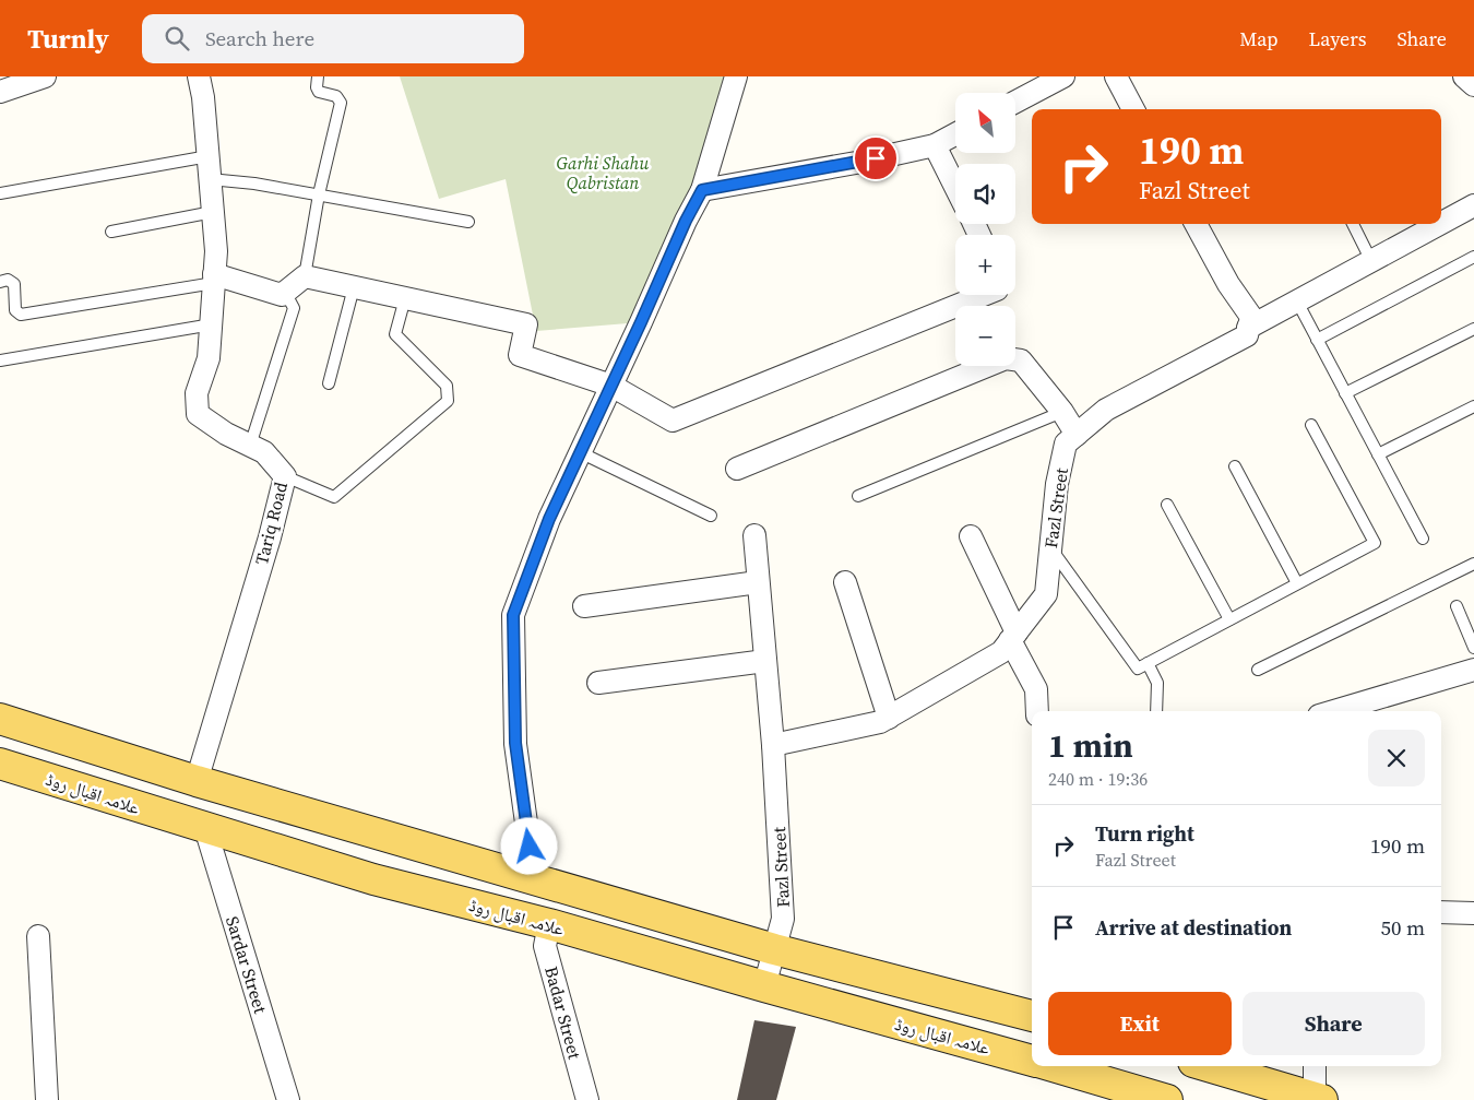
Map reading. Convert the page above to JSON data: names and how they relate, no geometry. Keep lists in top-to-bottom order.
{
  "streets": {
    "main road": ["علامہ اقبال روڈ"],
    "street": [
      "Fazl Street",
      "Tariq Road",
      "Sardar Street",
      "Badar Street"
    ]
  },
  "crossings": [
    ["Fazl Street", "علامہ اقبال روڈ"],
    ["علامہ اقبال روڈ", "Sardar Street"],
    ["علامہ اقبال روڈ", "Badar Street"]
  ],
  "parks": ["Garhi Shahu Qabristan"],
  "north": "top left",
  "page": {
    "header": "Turnly",
    "search": "Search here",
    "nav": ["Map", "Layers", "Share"],
    "map_buttons": ["+", "−"],
    "turn": ["190 m", "Fazl Street"],
    "heading": ["1 min", "240 m · 19:36"],
    "list": [
      {
        "name": "Turn right",
        "note": "Fazl Street",
        "value": "190 m"
      },
      {
        "name": "Arrive at destination",
        "value": "50 m"
      }
    ],
    "buttons": ["Exit", "Share"]
  }
}
